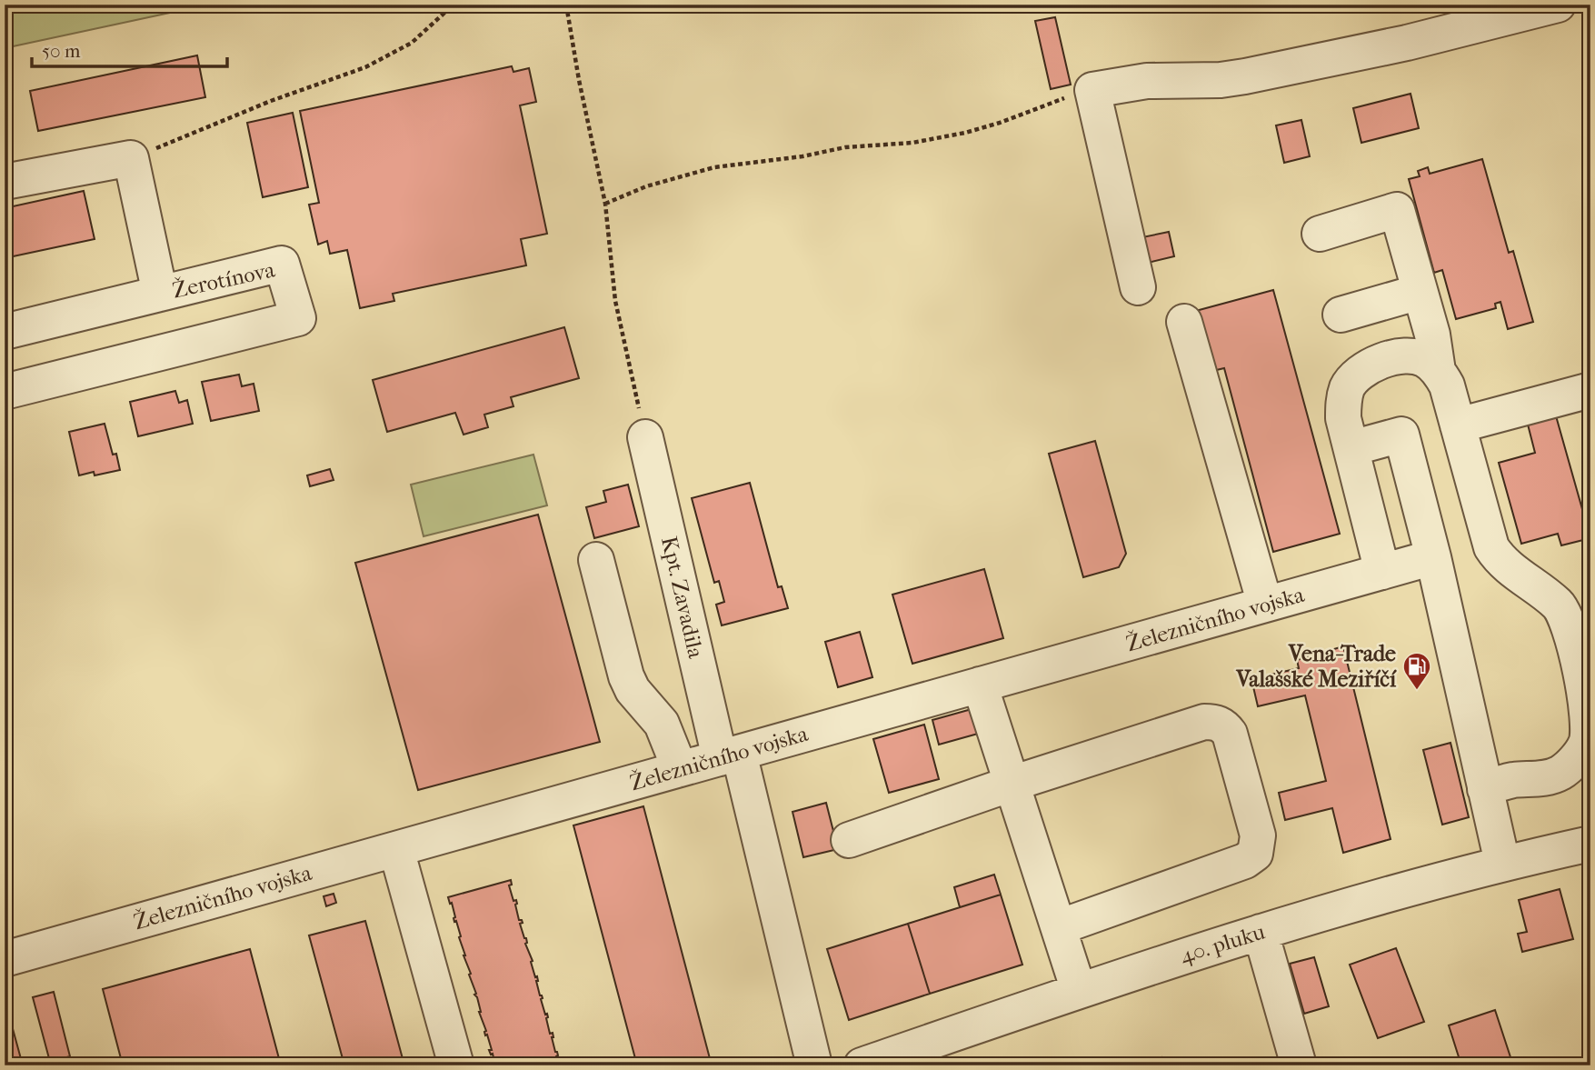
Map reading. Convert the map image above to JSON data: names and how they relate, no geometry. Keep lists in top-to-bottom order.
{
  "streets": {
    "street": [
      "Žerotínova",
      "Kpt. Zavadila",
      "Železničního vojska",
      "40. pluku"
    ]
  },
  "crossings": [
    ["Kpt. Zavadila", "Železničního vojska"]
  ],
  "places": {
    "fuel station": ["Vena-Trade Valašské Meziříčí"]
  },
  "scale_bar": "50 m"
}
